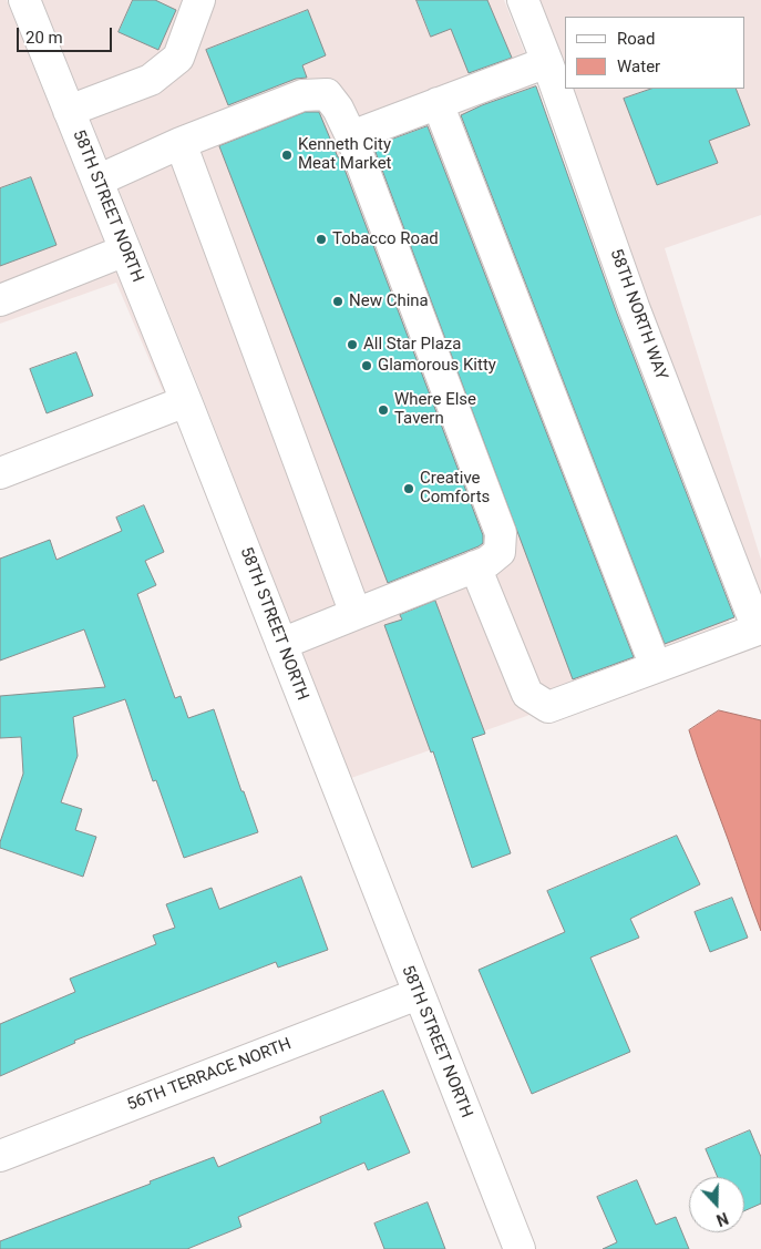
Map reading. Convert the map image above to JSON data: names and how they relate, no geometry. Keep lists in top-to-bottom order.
{
  "streets": {
    "street": ["58TH STREET NORTH", "58TH NORTH WAY", "56TH TERRACE NORTH"]
  },
  "crossings": [
    ["58TH STREET NORTH", "56TH TERRACE NORTH"]
  ],
  "places": [
    "Kenneth City Meat Market",
    "Tobacco Road",
    "New China",
    "All Star Plaza",
    "Glamorous Kitty",
    "Where Else Tavern",
    "Creative Comforts"
  ],
  "legend": ["Road", "Water"],
  "scale_bar": "20 m",
  "north": "bottom"
}
